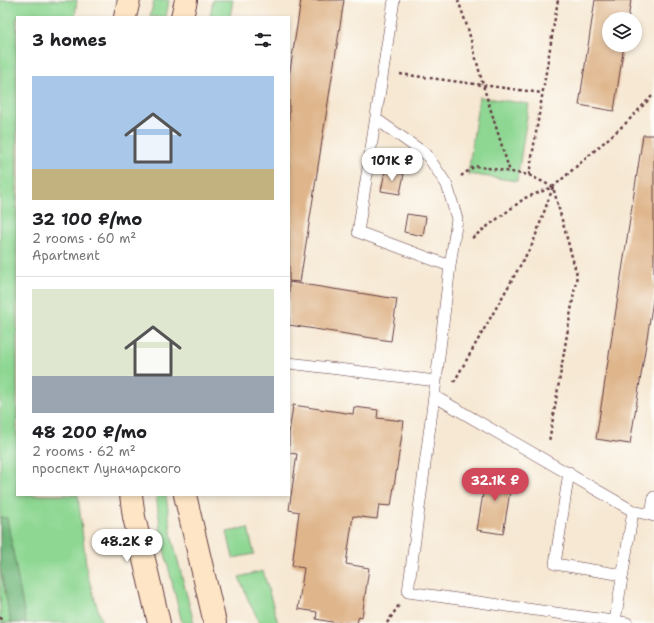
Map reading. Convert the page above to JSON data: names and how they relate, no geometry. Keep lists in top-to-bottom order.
{
  "page": {
    "heading": "3 homes",
    "list": [
      {
        "name": "32 100 ₽/mo",
        "note": "2 rooms · 60 m² · Apartment"
      },
      {
        "name": "48 200 ₽/mo",
        "note": "2 rooms · 62 m² · проспект Луначарского"
      }
    ],
    "price": ["101K ₽", "32.1K ₽", "48.2K ₽"]
  }
}
